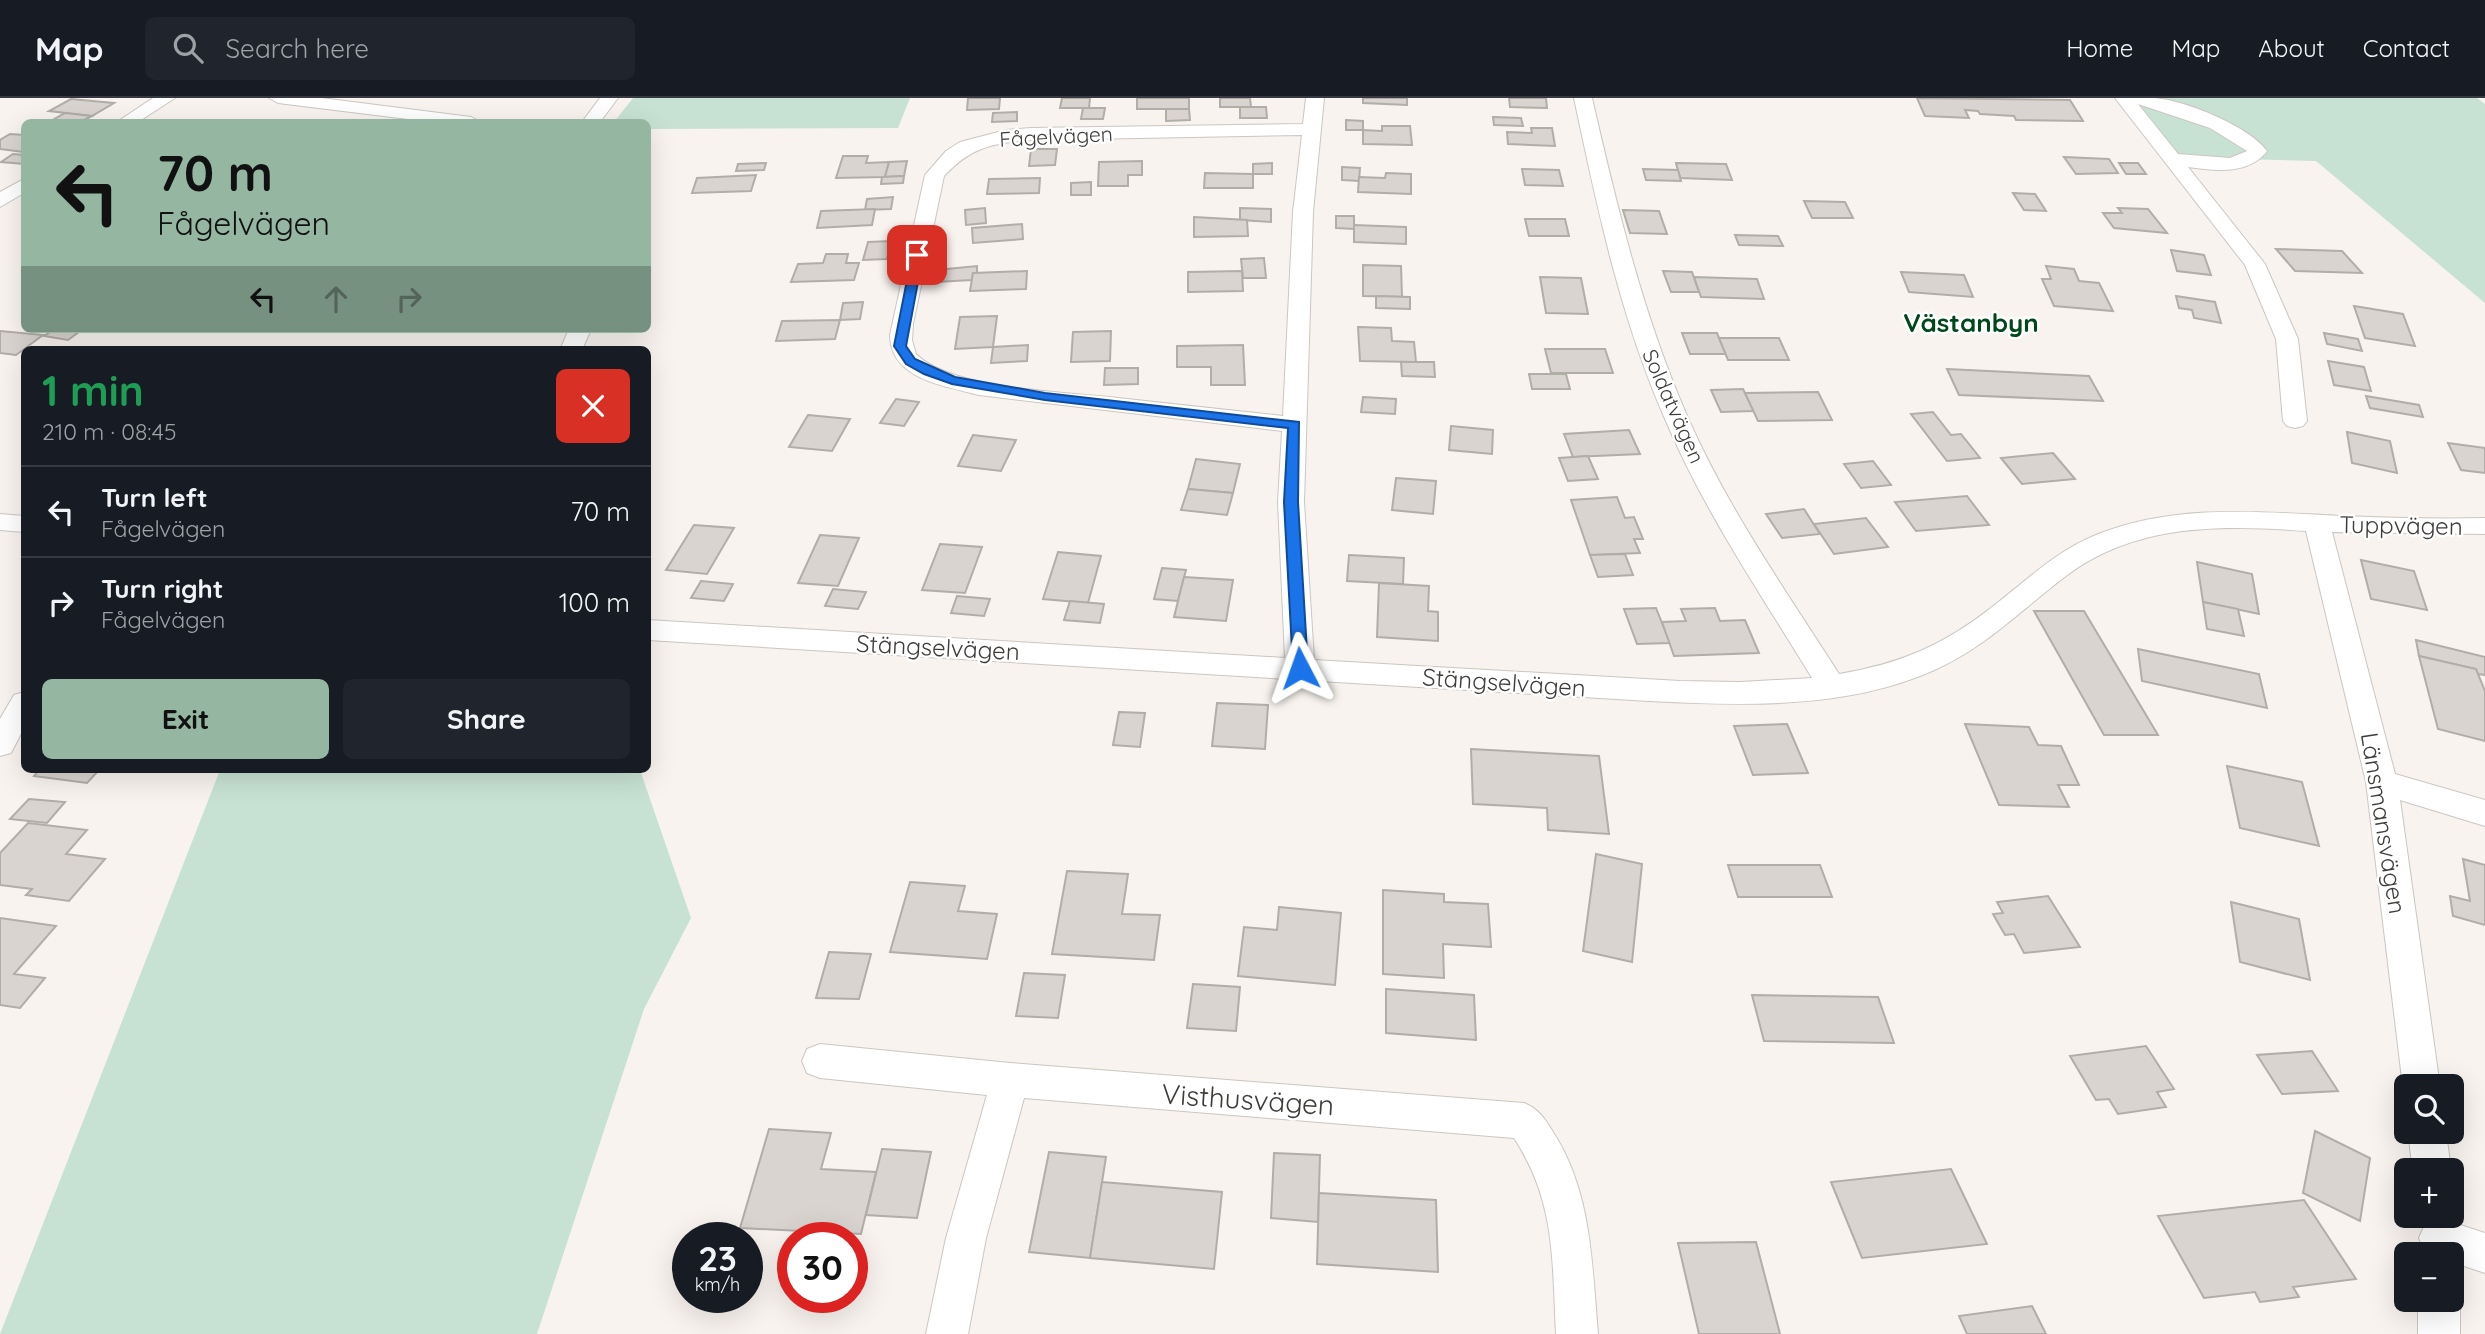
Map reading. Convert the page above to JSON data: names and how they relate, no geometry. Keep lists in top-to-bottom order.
{
  "streets": {
    "street": [
      "Fågelvägen",
      "Soldatvägen",
      "Tuppvägen",
      "Stängselvägen",
      "Länsmansvägen",
      "Visthusvägen"
    ]
  },
  "crossings": [
    ["Soldatvägen", "Stängselvägen"],
    ["Tuppvägen", "Stängselvägen"],
    ["Tuppvägen", "Länsmansvägen"],
    ["Stängselvägen", "Länsmansvägen"]
  ],
  "districts": ["Västanbyn"],
  "page": {
    "header": "Map",
    "search": "Search here",
    "nav": [
      "Home",
      "Map",
      "About",
      "Contact"
    ],
    "turn": ["70 m", "Fågelvägen"],
    "heading": ["1 min", "210 m · 08:45"],
    "list": [
      {
        "name": "Turn left",
        "note": "Fågelvägen",
        "value": "70 m"
      },
      {
        "name": "Turn right",
        "note": "Fågelvägen",
        "value": "100 m"
      }
    ],
    "buttons": ["Exit", "Share"],
    "map_buttons": ["+", "−"],
    "speed": "23 km/h",
    "limit": "30"
  }
}
